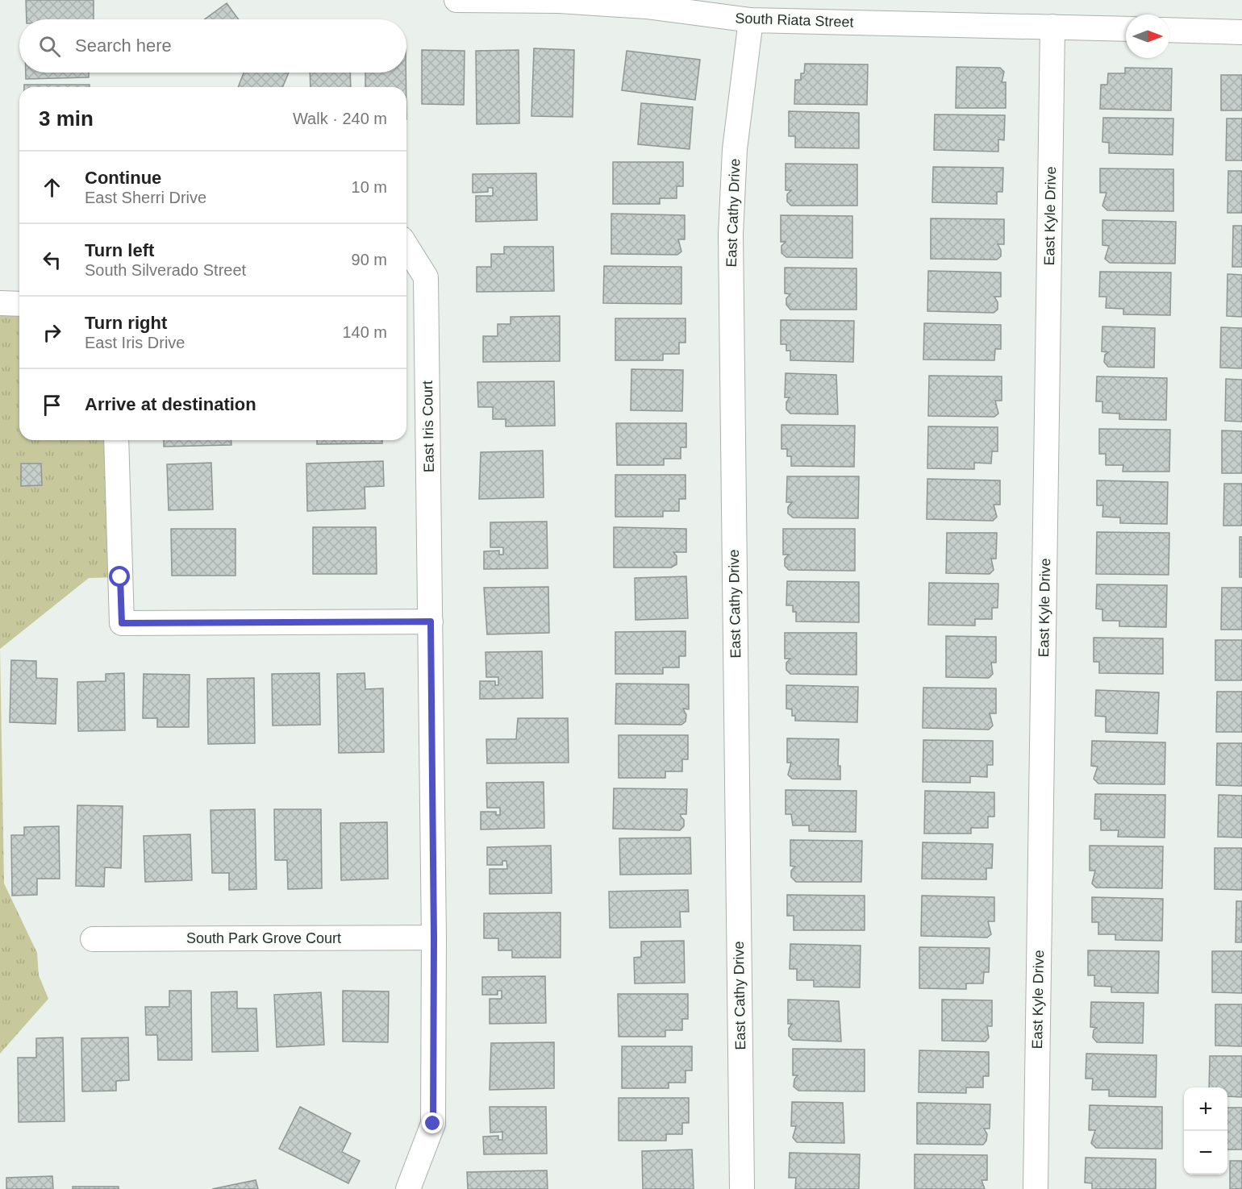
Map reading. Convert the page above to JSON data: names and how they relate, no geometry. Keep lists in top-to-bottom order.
{
  "streets": {
    "street": [
      "South Riata Street",
      "East Cathy Drive",
      "East Kyle Drive",
      "East Iris Court",
      "South Park Grove Court"
    ]
  },
  "crossings": [
    ["South Riata Street", "East Cathy Drive"],
    ["South Riata Street", "East Kyle Drive"],
    ["East Iris Court", "South Park Grove Court"]
  ],
  "north": "right",
  "page": {
    "search": "Search here",
    "heading": ["3 min", "Walk · 240 m"],
    "list": [
      ["Continue", "East Sherri Drive", "10 m"],
      ["Turn left", "South Silverado Street", "90 m"],
      ["Turn right", "East Iris Drive", "140 m"],
      "Arrive at destination"
    ],
    "map_buttons": ["+", "−"]
  }
}
